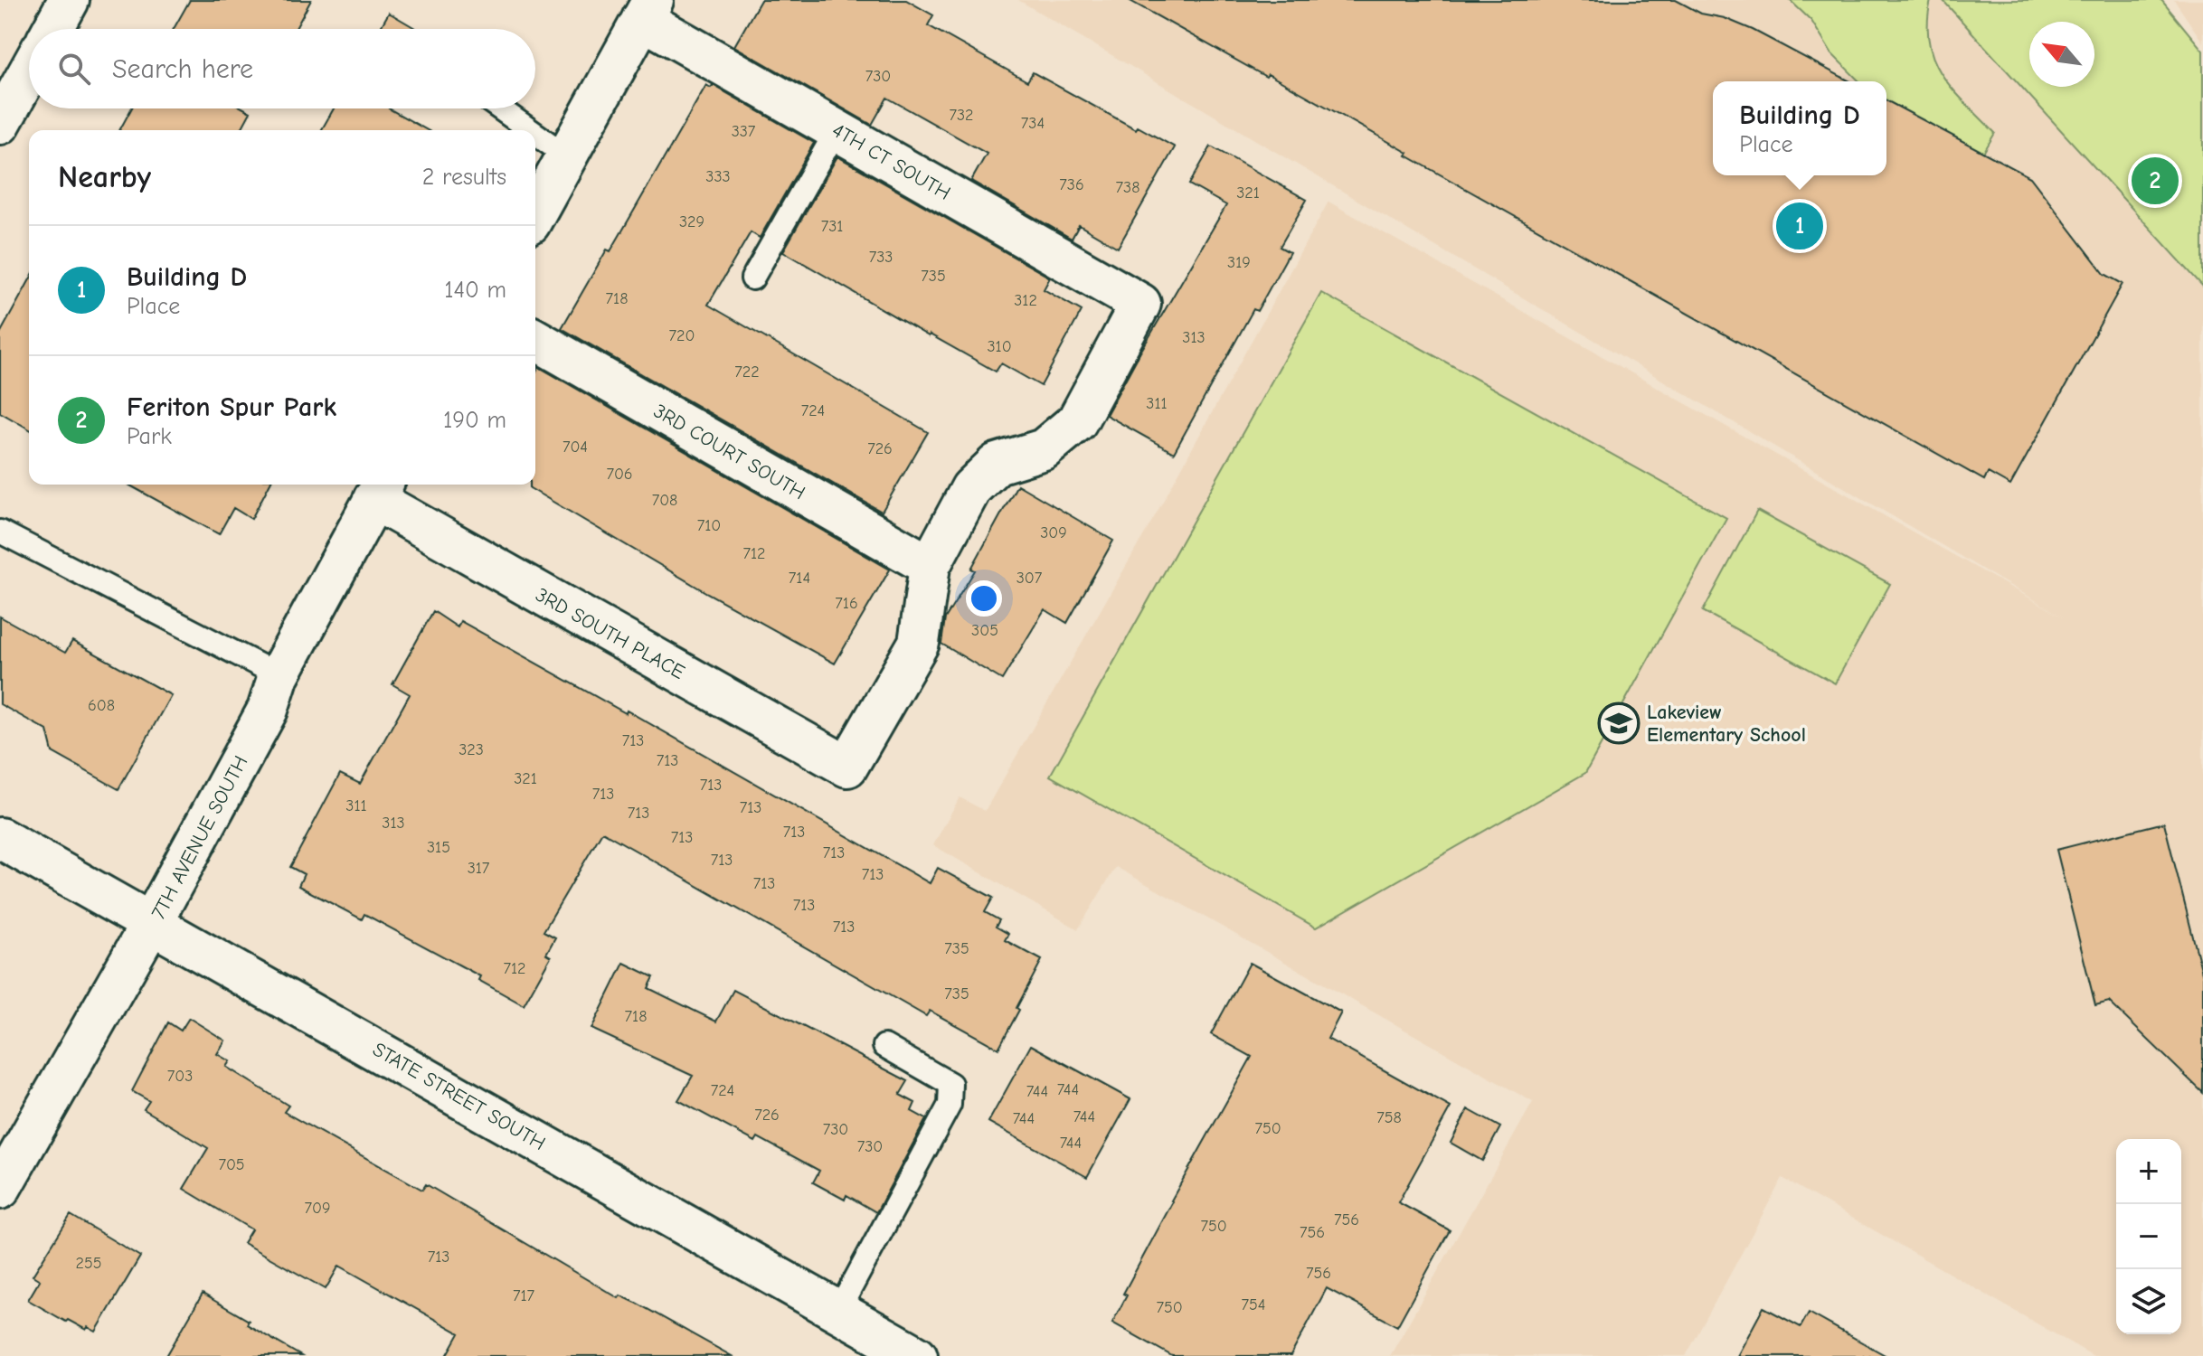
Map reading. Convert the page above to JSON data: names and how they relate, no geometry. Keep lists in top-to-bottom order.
{
  "streets": {
    "street": [
      "4TH CT SOUTH",
      "3RD COURT SOUTH",
      "3RD SOUTH PLACE",
      "7TH AVENUE SOUTH",
      "STATE STREET SOUTH"
    ]
  },
  "crossings": [
    ["4TH CT SOUTH", "3RD COURT SOUTH"],
    ["4TH CT SOUTH", "3RD SOUTH PLACE"],
    ["3RD COURT SOUTH", "3RD SOUTH PLACE"],
    ["3RD SOUTH PLACE", "7TH AVENUE SOUTH"],
    ["7TH AVENUE SOUTH", "STATE STREET SOUTH"]
  ],
  "places": {
    "school or university": ["Lakeview Elementary School"]
  },
  "house_numbers": [
    "730",
    "732",
    "734",
    "337",
    "333",
    "736",
    "738",
    "321",
    "329",
    "731",
    "733",
    "319",
    "735",
    "718",
    "312",
    "720",
    "313",
    "310",
    "722",
    "311",
    "724",
    "704",
    "726",
    "706",
    "708",
    "710",
    "309",
    "712",
    "714",
    "307",
    "716",
    "305",
    "608",
    "713",
    "323",
    "713",
    "321",
    "713",
    "713",
    "311",
    "713",
    "713",
    "313",
    "713",
    "713",
    "315",
    "713",
    "713",
    "317",
    "713",
    "713",
    "713",
    "713",
    "735",
    "712",
    "735",
    "718",
    "703",
    "744",
    "724",
    "744",
    "726",
    "744",
    "758",
    "744",
    "750",
    "730",
    "744",
    "730",
    "705",
    "709",
    "756",
    "750",
    "756",
    "713",
    "255",
    "756",
    "717",
    "754",
    "750"
  ],
  "north": "top left",
  "page": {
    "search": "Search here",
    "popup": ["Building D", "Place"],
    "heading": ["Nearby", "2 results"],
    "pins": ["2", "1"],
    "list": [
      {
        "mark": "1",
        "name": "Building D",
        "note": "Place",
        "value": "140 m"
      },
      {
        "mark": "2",
        "name": "Feriton Spur Park",
        "note": "Park",
        "value": "190 m"
      }
    ],
    "map_buttons": ["+", "−"]
  }
}
